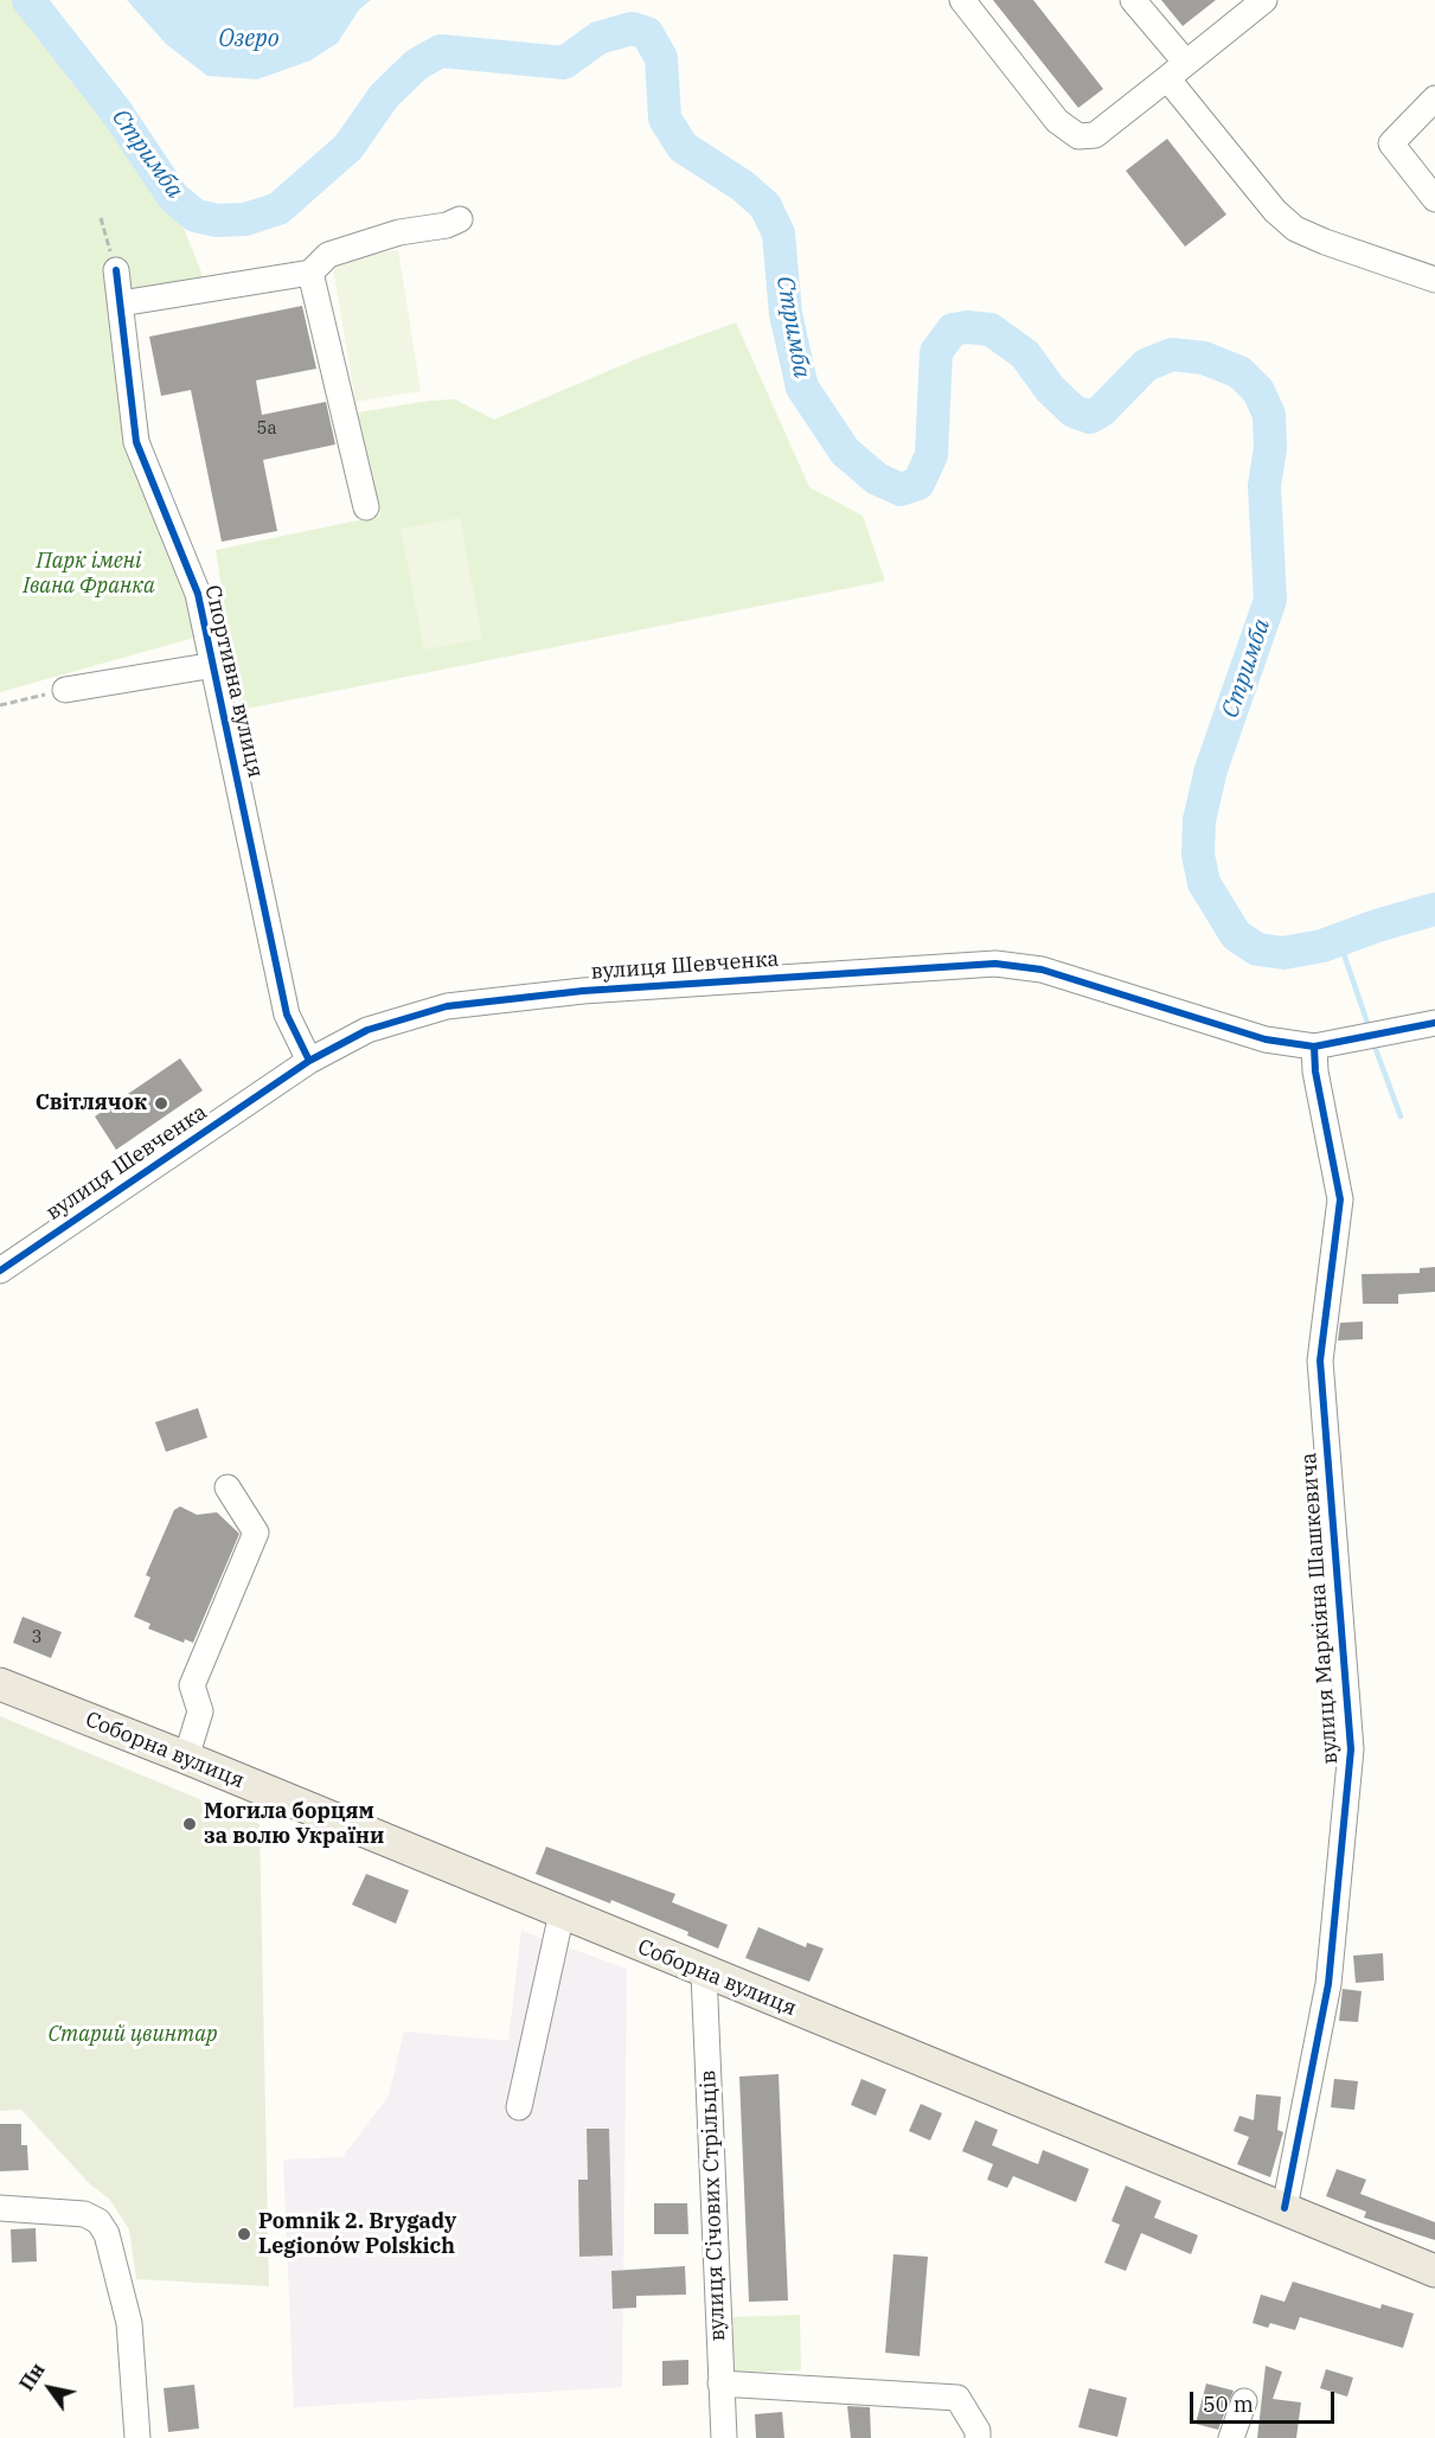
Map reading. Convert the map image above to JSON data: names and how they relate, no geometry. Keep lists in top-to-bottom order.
{
  "streets": {
    "main road": ["Соборна вулиця"],
    "street": [
      "Спортивна вулиця",
      "вулиця Шевченка",
      "вулиця Маркіяна Шашкевича",
      "вулиця Січових Стрільців"
    ]
  },
  "crossings": [
    ["Спортивна вулиця", "вулиця Шевченка"],
    ["вулиця Шевченка", "вулиця Маркіяна Шашкевича"],
    ["вулиця Маркіяна Шашкевича", "Соборна вулиця"],
    ["Соборна вулиця", "вулиця Січових Стрільців"]
  ],
  "water": ["Озеро", "Стримба"],
  "parks": ["Парк імені Івана Франка", "Старий цвинтар"],
  "places": ["Світлячок", "Могила борцям за волю України", "Pomnik 2. Brygady Legionów Polskich"],
  "house_numbers": ["5а", "3"],
  "scale_bar": "50 m",
  "north": "top left"
}
